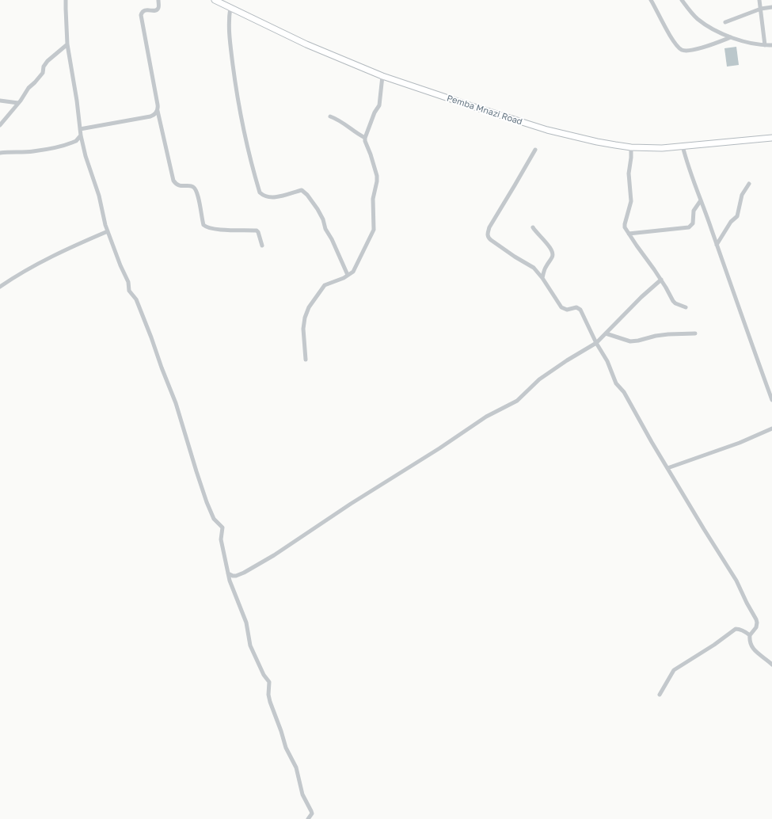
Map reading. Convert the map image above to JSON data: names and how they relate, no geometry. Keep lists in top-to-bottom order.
{
  "streets": {
    "main road": ["Pemba Mnazi Road"]
  }
}
